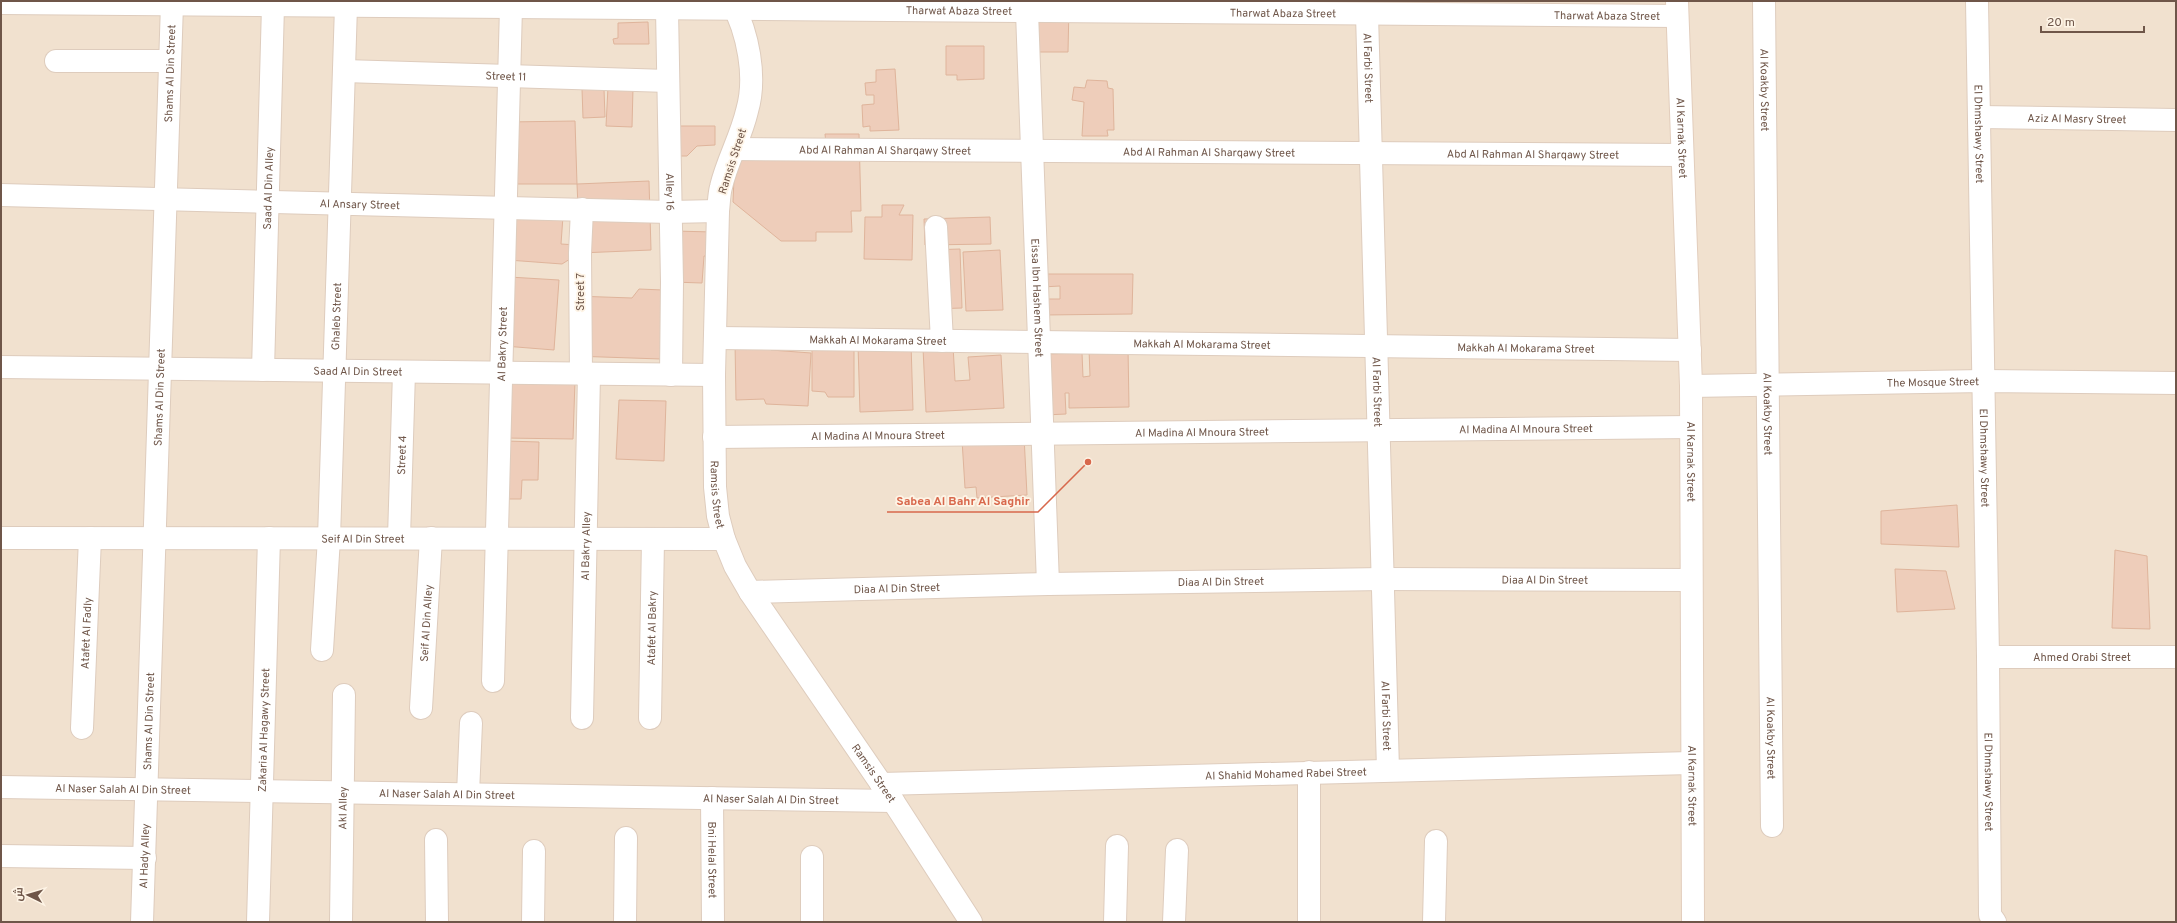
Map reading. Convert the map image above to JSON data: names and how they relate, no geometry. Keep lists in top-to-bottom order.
{
  "streets": {
    "street": [
      "Tharwat Abaza Street",
      "Al Farbi Street",
      "Shams Al Din Street",
      "Street 11",
      "Al Koakby Street",
      "Aziz Al Masry Street",
      "El Dhmshawy Street",
      "Al Karnak Street",
      "Abd Al Rahman Al Sharqawy Street",
      "Ramsis Street",
      "Saad Al Din Alley",
      "Alley 16",
      "Al Ansary Street",
      "Street 7",
      "Eissa Ibn Hashem Street",
      "Ghaleb Street",
      "Makkah Al Mokarama Street",
      "Al Bakry Street",
      "Saad Al Din Street",
      "The Mosque Street",
      "Al Madina Al Mnoura Street",
      "Street 4",
      "Seif Al Din Street",
      "Al Bakry Alley",
      "Diaa Al Din Street",
      "Seif Al Din Alley",
      "Atafet Al Bakry",
      "Atafet Al Fadly",
      "Ahmed Orabi Street",
      "Zakaria Al Hagawy Street",
      "Al Shahid Mohamed Rabei Street",
      "Al Naser Salah Al Din Street",
      "Akl Alley",
      "Al Hady Alley",
      "Bni Helal Street"
    ]
  },
  "crossings": [
    ["Tharwat Abaza Street", "Al Farbi Street"],
    ["Tharwat Abaza Street", "Shams Al Din Street"],
    ["Tharwat Abaza Street", "Al Karnak Street"],
    ["Tharwat Abaza Street", "Ramsis Street"],
    ["Tharwat Abaza Street", "Saad Al Din Alley"],
    ["Tharwat Abaza Street", "Alley 16"],
    ["Tharwat Abaza Street", "Eissa Ibn Hashem Street"],
    ["Tharwat Abaza Street", "Ghaleb Street"],
    ["Tharwat Abaza Street", "Al Bakry Street"],
    ["Al Farbi Street", "Abd Al Rahman Al Sharqawy Street"],
    ["Al Farbi Street", "Makkah Al Mokarama Street"],
    ["Al Farbi Street", "Al Madina Al Mnoura Street"],
    ["Al Farbi Street", "Diaa Al Din Street"],
    ["Al Farbi Street", "Al Shahid Mohamed Rabei Street"],
    ["Shams Al Din Street", "Al Ansary Street"],
    ["Shams Al Din Street", "Saad Al Din Street"],
    ["Shams Al Din Street", "Seif Al Din Street"],
    ["Shams Al Din Street", "Al Naser Salah Al Din Street"],
    ["Shams Al Din Street", "Al Hady Alley"],
    ["Street 11", "Alley 16"],
    ["Street 11", "Ghaleb Street"],
    ["Street 11", "Al Bakry Street"],
    ["Al Koakby Street", "The Mosque Street"],
    ["Aziz Al Masry Street", "El Dhmshawy Street"],
    ["El Dhmshawy Street", "The Mosque Street"],
    ["El Dhmshawy Street", "Ahmed Orabi Street"],
    ["Al Karnak Street", "Abd Al Rahman Al Sharqawy Street"],
    ["Al Karnak Street", "Makkah Al Mokarama Street"],
    ["Al Karnak Street", "The Mosque Street"],
    ["Al Karnak Street", "Al Madina Al Mnoura Street"],
    ["Al Karnak Street", "Diaa Al Din Street"],
    ["Al Karnak Street", "Al Shahid Mohamed Rabei Street"],
    ["Abd Al Rahman Al Sharqawy Street", "Ramsis Street"],
    ["Abd Al Rahman Al Sharqawy Street", "Eissa Ibn Hashem Street"],
    ["Ramsis Street", "Al Ansary Street"],
    ["Ramsis Street", "Makkah Al Mokarama Street"],
    ["Ramsis Street", "Saad Al Din Street"],
    ["Ramsis Street", "Al Madina Al Mnoura Street"],
    ["Ramsis Street", "Seif Al Din Street"],
    ["Ramsis Street", "Diaa Al Din Street"],
    ["Ramsis Street", "Al Shahid Mohamed Rabei Street"],
    ["Ramsis Street", "Al Naser Salah Al Din Street"],
    ["Saad Al Din Alley", "Al Ansary Street"],
    ["Saad Al Din Alley", "Saad Al Din Street"],
    ["Alley 16", "Al Ansary Street"],
    ["Alley 16", "Saad Al Din Street"],
    ["Al Ansary Street", "Street 7"],
    ["Al Ansary Street", "Ghaleb Street"],
    ["Al Ansary Street", "Al Bakry Street"],
    ["Street 7", "Saad Al Din Street"],
    ["Street 7", "Al Bakry Alley"],
    ["Eissa Ibn Hashem Street", "Makkah Al Mokarama Street"],
    ["Eissa Ibn Hashem Street", "Al Madina Al Mnoura Street"],
    ["Eissa Ibn Hashem Street", "Diaa Al Din Street"],
    ["Ghaleb Street", "Saad Al Din Street"],
    ["Ghaleb Street", "Seif Al Din Street"],
    ["Al Bakry Street", "Saad Al Din Street"],
    ["Al Bakry Street", "Seif Al Din Street"],
    ["Saad Al Din Street", "Street 4"],
    ["Saad Al Din Street", "Al Bakry Alley"],
    ["Street 4", "Seif Al Din Street"],
    ["Seif Al Din Street", "Al Bakry Alley"],
    ["Seif Al Din Street", "Seif Al Din Alley"],
    ["Seif Al Din Street", "Atafet Al Bakry"],
    ["Seif Al Din Street", "Atafet Al Fadly"],
    ["Seif Al Din Street", "Zakaria Al Hagawy Street"],
    ["Zakaria Al Hagawy Street", "Al Naser Salah Al Din Street"],
    ["Al Naser Salah Al Din Street", "Akl Alley"],
    ["Al Naser Salah Al Din Street", "Al Hady Alley"],
    ["Al Naser Salah Al Din Street", "Bni Helal Street"]
  ],
  "places": ["Sabea Al Bahr Al Saghir"],
  "scale_bar": "20 m",
  "north": "left"
}
